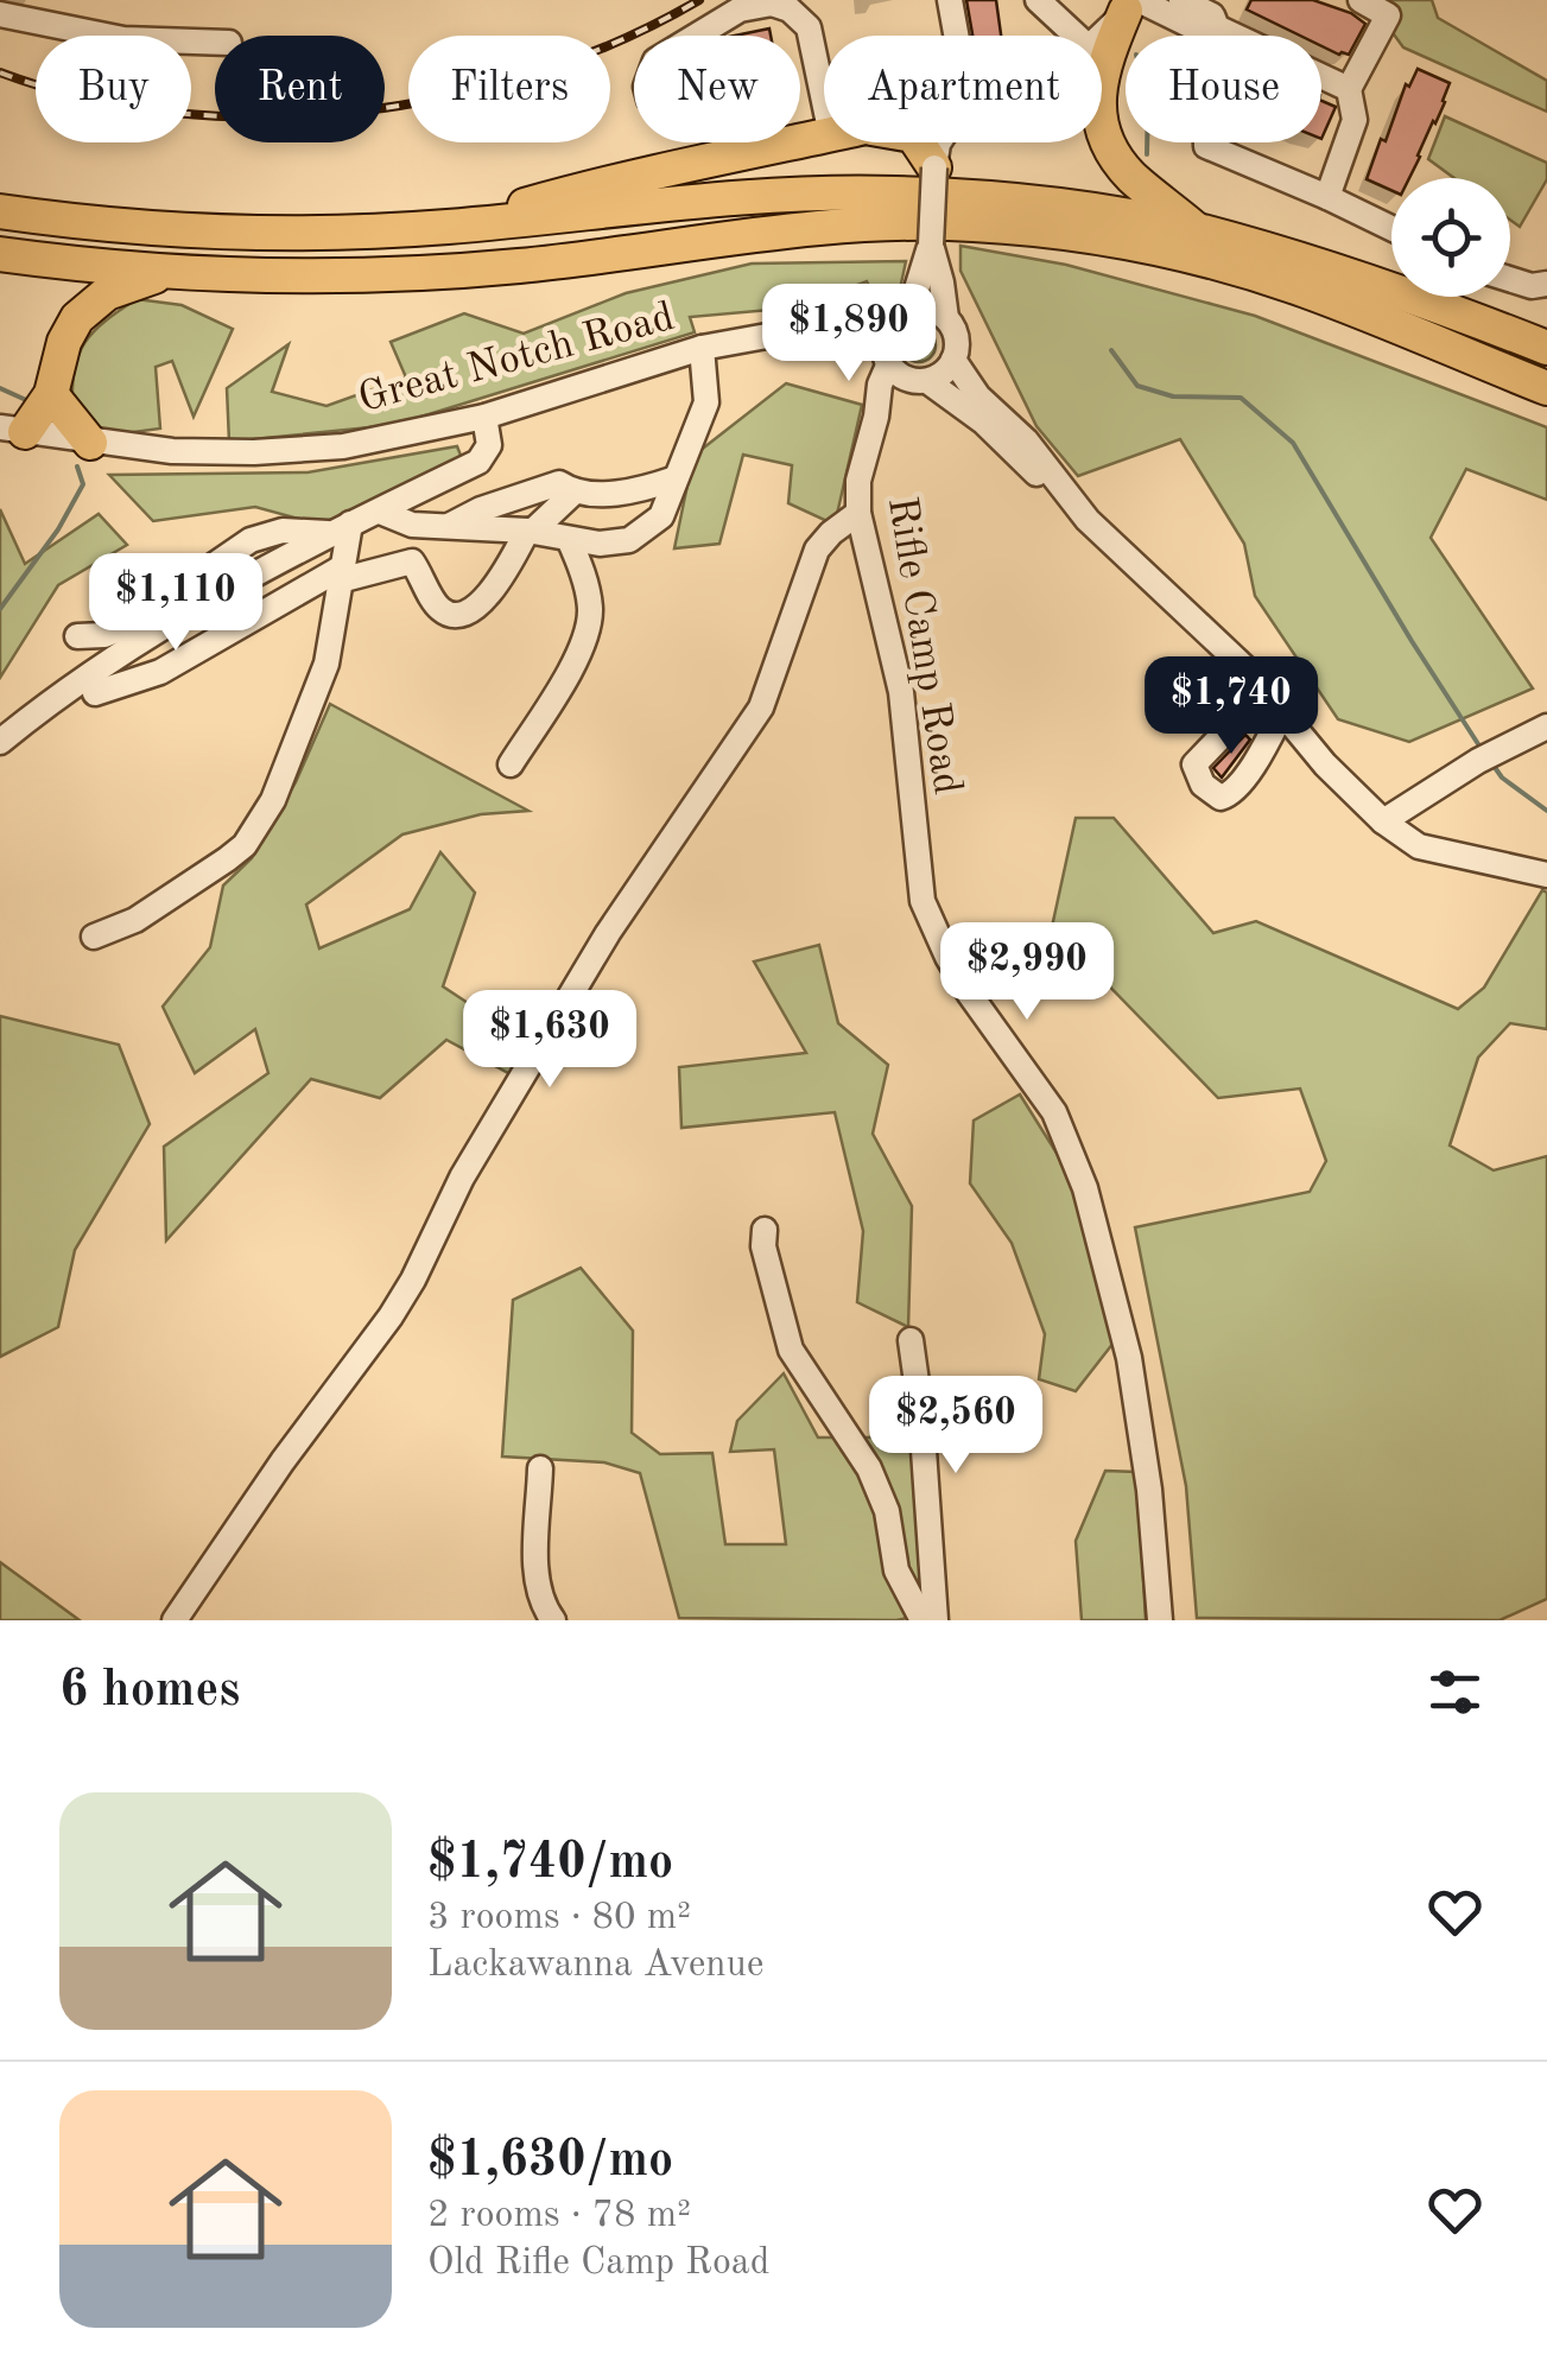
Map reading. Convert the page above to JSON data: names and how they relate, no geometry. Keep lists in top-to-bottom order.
{
  "streets": {
    "street": ["Great Notch Road", "Rifle Camp Road"]
  },
  "crossings": [
    ["Great Notch Road", "Rifle Camp Road"]
  ],
  "page": {
    "chip": [
      "Buy",
      "Rent",
      "Filters",
      "New",
      "Apartment",
      "House"
    ],
    "price": [
      "$1,890",
      "$1,110",
      "$1,740",
      "$2,990",
      "$1,630",
      "$2,560"
    ],
    "heading": "6 homes",
    "list": [
      {
        "name": "$1,740/mo",
        "note": "3 rooms · 80 m² · Lackawanna Avenue"
      },
      {
        "name": "$1,630/mo",
        "note": "2 rooms · 78 m² · Old Rifle Camp Road"
      }
    ]
  }
}
